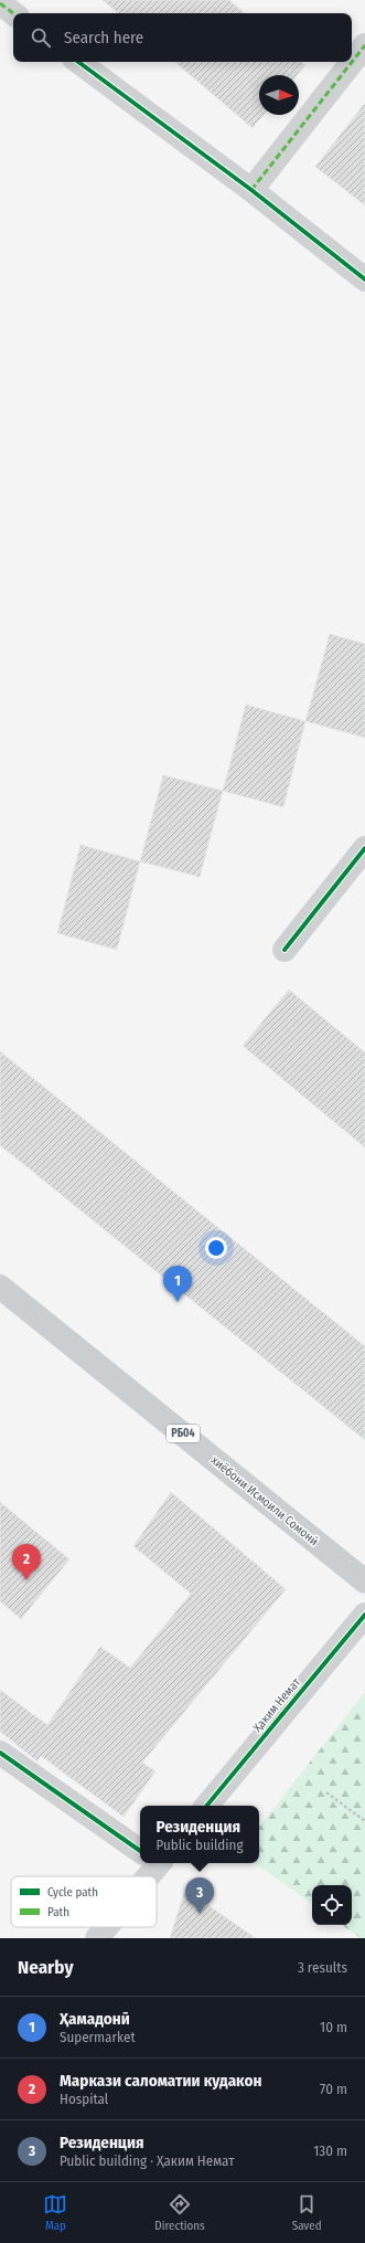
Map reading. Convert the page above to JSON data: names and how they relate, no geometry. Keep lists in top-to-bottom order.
{
  "streets": {
    "main road": ["РБ04", "хиёбони Исмоили Сомонӣ"],
    "street": ["Ҳаким Немат"]
  },
  "legend": ["Cycle path", "Path"],
  "north": "right",
  "page": {
    "search": "Search here",
    "pins": ["1", "2", "3"],
    "popup": ["Резиденция", "Public building"],
    "heading": ["Nearby", "3 results"],
    "list": [
      {
        "mark": "1",
        "name": "Ҳамадонӣ",
        "note": "Supermarket",
        "value": "10 m"
      },
      {
        "mark": "2",
        "name": "Маркази саломатии кудакон",
        "note": "Hospital",
        "value": "70 m"
      },
      {
        "mark": "3",
        "name": "Резиденция",
        "note": "Public building · Ҳаким Немат",
        "value": "130 m"
      }
    ],
    "nav": ["Map", "Directions", "Saved"]
  }
}
